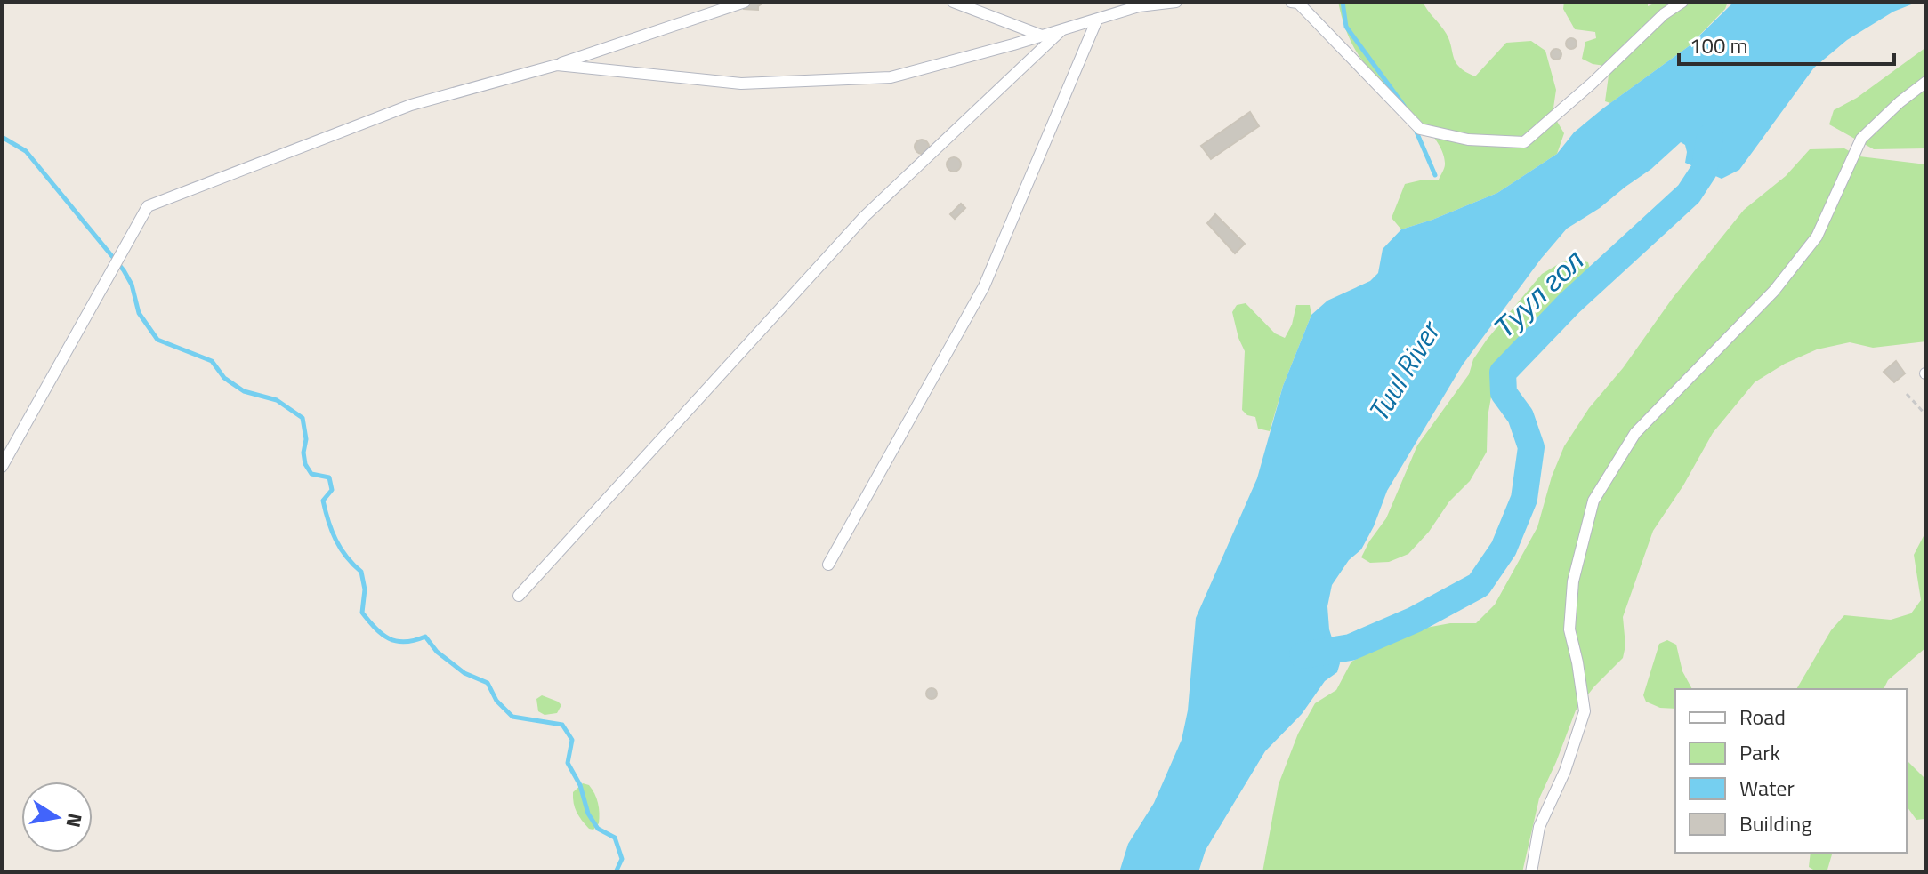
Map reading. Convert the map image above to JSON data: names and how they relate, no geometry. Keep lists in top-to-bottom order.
{
  "water": ["Туул гол", "Tuul River"],
  "legend": [
    "Road",
    "Park",
    "Water",
    "Building"
  ],
  "scale_bar": "100 m",
  "north": "right"
}
